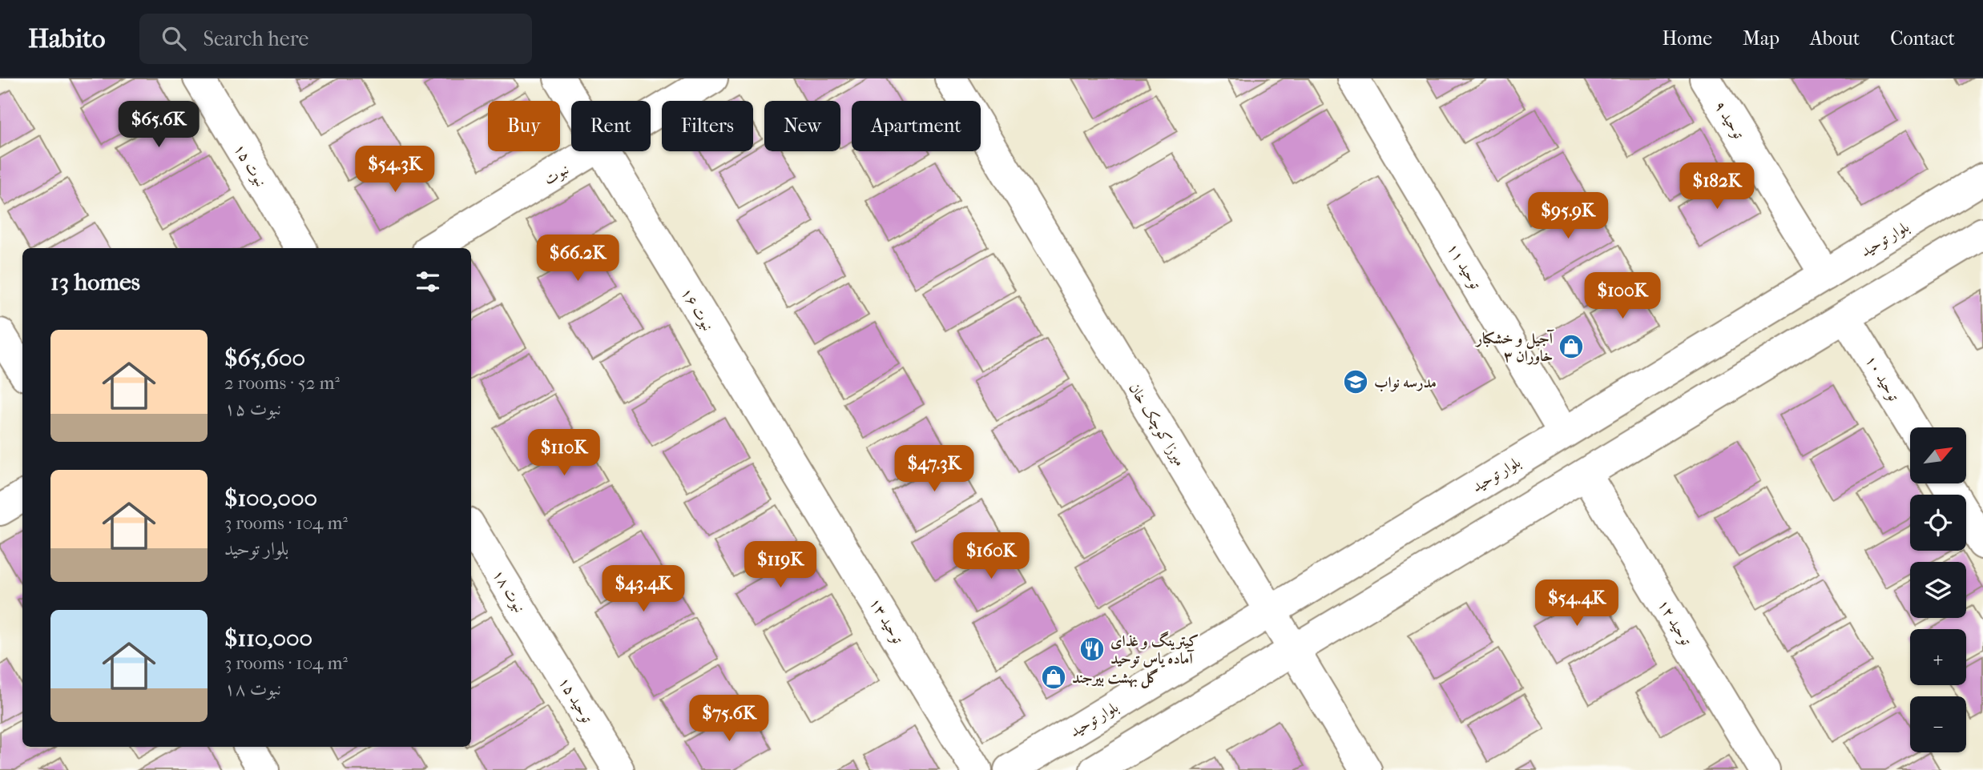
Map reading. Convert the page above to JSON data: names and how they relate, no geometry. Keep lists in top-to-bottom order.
{
  "streets": {
    "street": [
      "توحید ۹",
      "نبوت ۱۵",
      "نبوت",
      "بلوار توحید",
      "توحید ۱۱",
      "نبوت ۱۶",
      "توحید ۱۰",
      "میرزا کوچک خان",
      "نبوت ۱۸",
      "توحید ۱۳",
      "توحید ۱۲",
      "توحید ۱۵"
    ]
  },
  "crossings": [
    ["توحید ۹", "بلوار توحید"],
    ["بلوار توحید", "توحید ۱۱"],
    ["بلوار توحید", "میرزا کوچک خان"],
    ["نبوت ۱۶", "توحید ۱۳"],
    ["نبوت ۱۸", "توحید ۱۵"]
  ],
  "places": {
    "shop": ["آجیل و خشکبار خاوران ۳", "گل بهشت بیرجند"],
    "school or university": ["مدرسه نواب"],
    "restaurant": ["کیترینگ و غذای آماده یاس توحید"]
  },
  "north": "top right",
  "page": {
    "header": "Habito",
    "search": "Search here",
    "nav": [
      "Home",
      "Map",
      "About",
      "Contact"
    ],
    "price": [
      "$65.6K",
      "$54.3K",
      "$182K",
      "$95.9K",
      "$66.2K",
      "$100K",
      "$110K",
      "$47.3K",
      "$160K",
      "$119K",
      "$43.4K",
      "$54.4K",
      "$75.6K"
    ],
    "chip": [
      "Buy",
      "Rent",
      "Filters",
      "New",
      "Apartment"
    ],
    "heading": "13 homes",
    "list": [
      {
        "name": "$65,600",
        "note": "2 rooms · 52 m² · نبوت ۱۵"
      },
      {
        "name": "$100,000",
        "note": "3 rooms · 104 m² · بلوار توحید"
      },
      {
        "name": "$110,000",
        "note": "3 rooms · 104 m² · نبوت ۱۸"
      }
    ],
    "map_buttons": ["+", "−"]
  }
}
